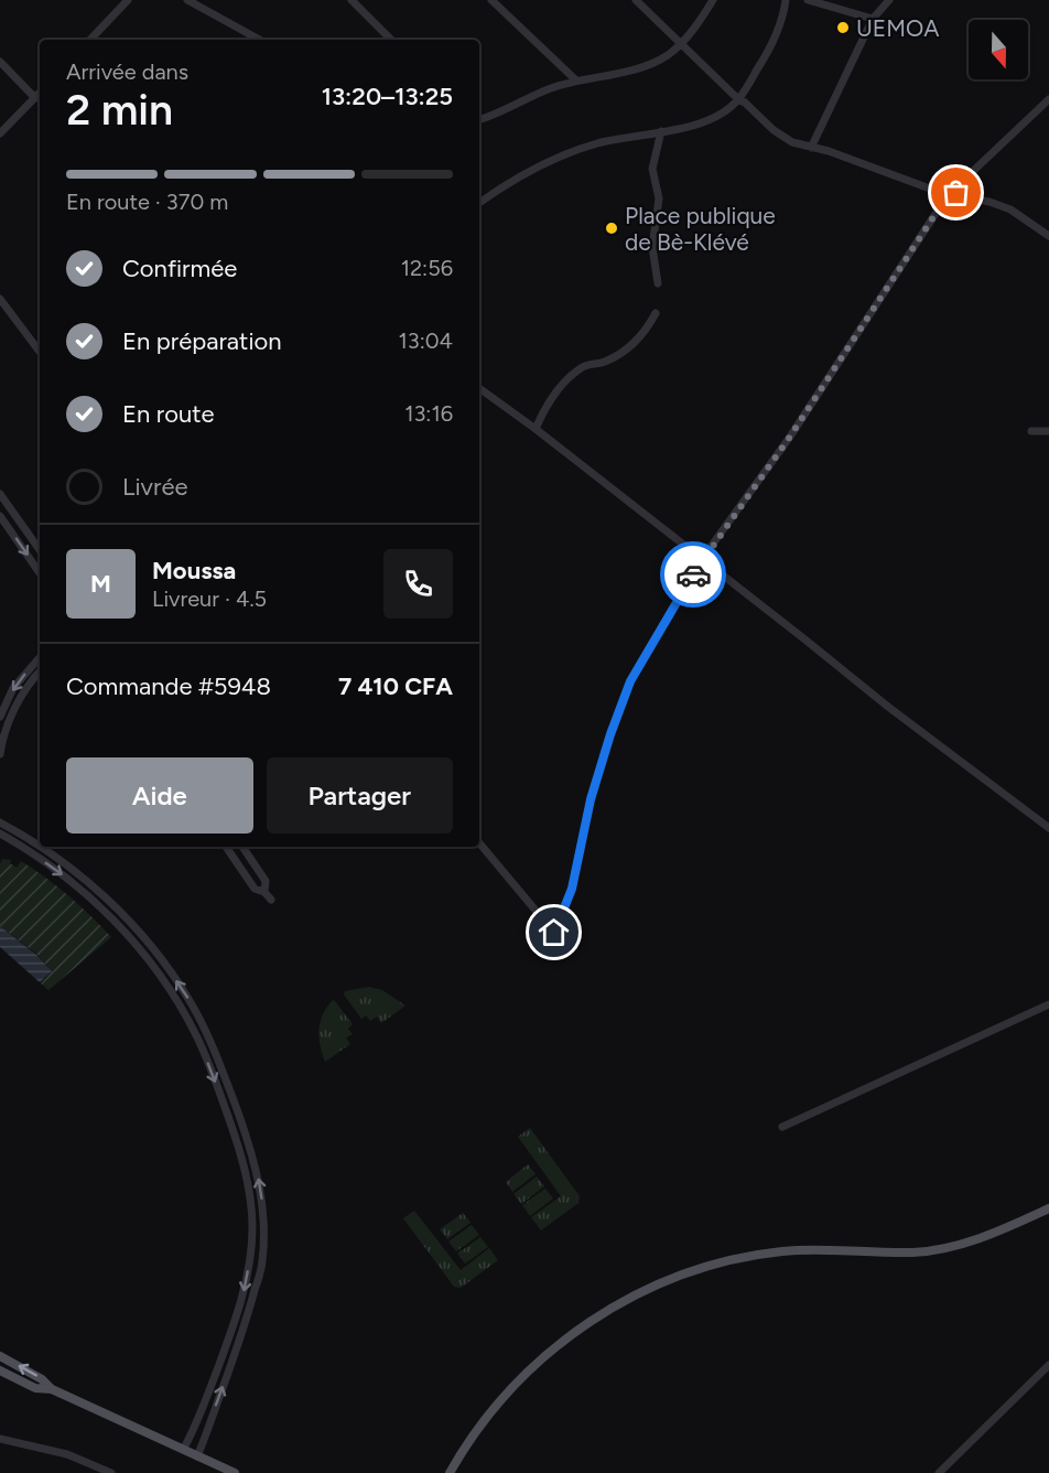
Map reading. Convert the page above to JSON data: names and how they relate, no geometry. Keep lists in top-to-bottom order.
{
  "places": ["UEMOA", "Place publique de Bè-Klévé"],
  "north": "bottom",
  "page": {
    "heading": ["2 min", "Arrivée dans", "13:20–13:25"],
    "panel": [
      "Moussa",
      "Livreur · 4.5",
      "Commande #5948",
      "7 410 CFA"
    ],
    "bar": "En route · 370 m",
    "list": [
      ["Confirmée", "12:56"],
      ["En préparation", "13:04"],
      ["En route", "13:16"],
      "Livrée"
    ],
    "round": "M",
    "buttons": ["Aide", "Partager"]
  }
}
